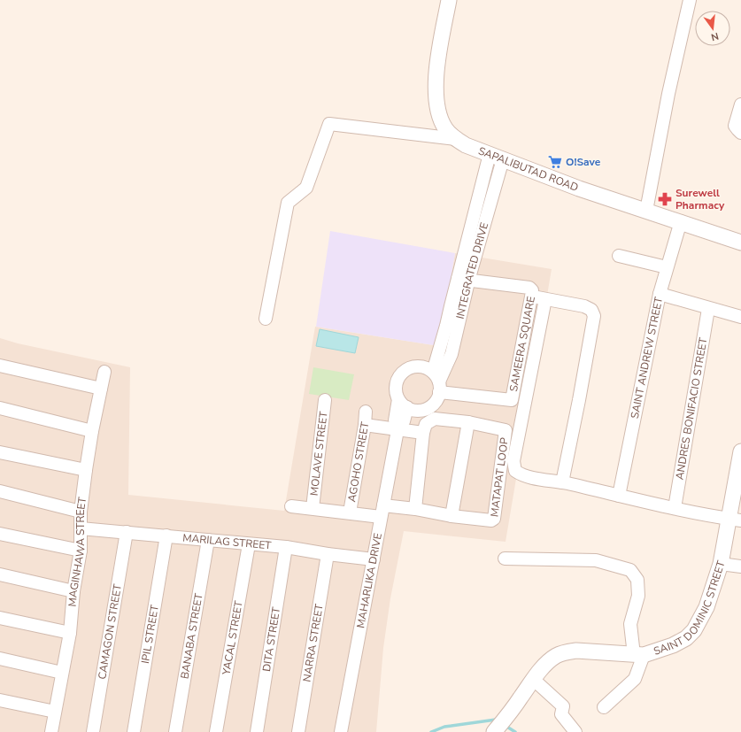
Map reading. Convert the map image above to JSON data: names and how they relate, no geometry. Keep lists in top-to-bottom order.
{
  "streets": {
    "street": [
      "SAPALIBUTAD ROAD",
      "INTEGRATED DRIVE",
      "SAMEERA SQUARE",
      "SAINT ANDREW STREET",
      "ANDRES BONIFACIO STREET",
      "MOLAVE STREET",
      "AGOHO STREET",
      "MATAPAT LOOP",
      "MARILAG STREET",
      "MAGINHAWA STREET",
      "MAHARLIKA DRIVE",
      "SAINT DOMINIC STREET",
      "CAMAGON STREET",
      "IPIL STREET",
      "BANABA STREET",
      "YACAL STREET",
      "DITA STREET",
      "NARRA STREET"
    ]
  },
  "crossings": [
    ["SAPALIBUTAD ROAD", "INTEGRATED DRIVE"],
    ["SAPALIBUTAD ROAD", "SAINT ANDREW STREET"],
    ["INTEGRATED DRIVE", "SAMEERA SQUARE"],
    ["INTEGRATED DRIVE", "MAHARLIKA DRIVE"],
    ["SAMEERA SQUARE", "MAHARLIKA DRIVE"],
    ["MOLAVE STREET", "MATAPAT LOOP"],
    ["AGOHO STREET", "MATAPAT LOOP"],
    ["MATAPAT LOOP", "MAHARLIKA DRIVE"],
    ["MARILAG STREET", "MAGINHAWA STREET"],
    ["MARILAG STREET", "MAHARLIKA DRIVE"],
    ["MARILAG STREET", "CAMAGON STREET"],
    ["MARILAG STREET", "IPIL STREET"],
    ["MARILAG STREET", "BANABA STREET"],
    ["MARILAG STREET", "YACAL STREET"],
    ["MARILAG STREET", "DITA STREET"],
    ["MARILAG STREET", "NARRA STREET"]
  ],
  "places": {
    "supermarket": ["O!Save"],
    "pharmacy": ["Surewell Pharmacy"]
  },
  "north": "bottom"
}
